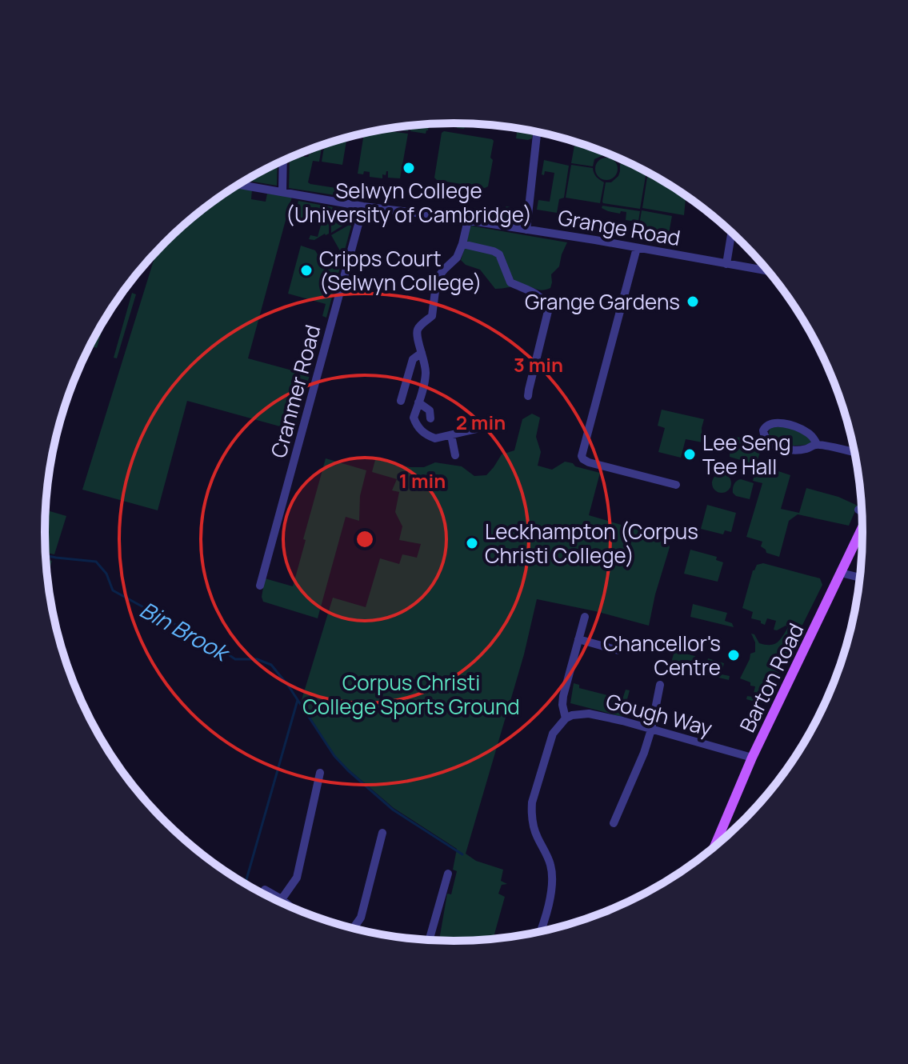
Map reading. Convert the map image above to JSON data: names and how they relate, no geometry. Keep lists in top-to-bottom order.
{
  "streets": {
    "main road": ["Barton Road"],
    "street": ["Grange Road", "Cranmer Road", "Gough Way"]
  },
  "crossings": [
    ["Grange Road", "Cranmer Road"],
    ["Barton Road", "Gough Way"]
  ],
  "water": ["Bin Brook"],
  "parks": ["Corpus Christi College Sports Ground"],
  "places": [
    "Selwyn College (University of Cambridge)",
    "Cripps Court (Selwyn College)",
    "Grange Gardens",
    "Lee Seng Tee Hall",
    "Leckhampton (Corpus Christi College)",
    "Chancellor's Centre"
  ],
  "rings": ["3 min", "2 min", "1 min"]
}
